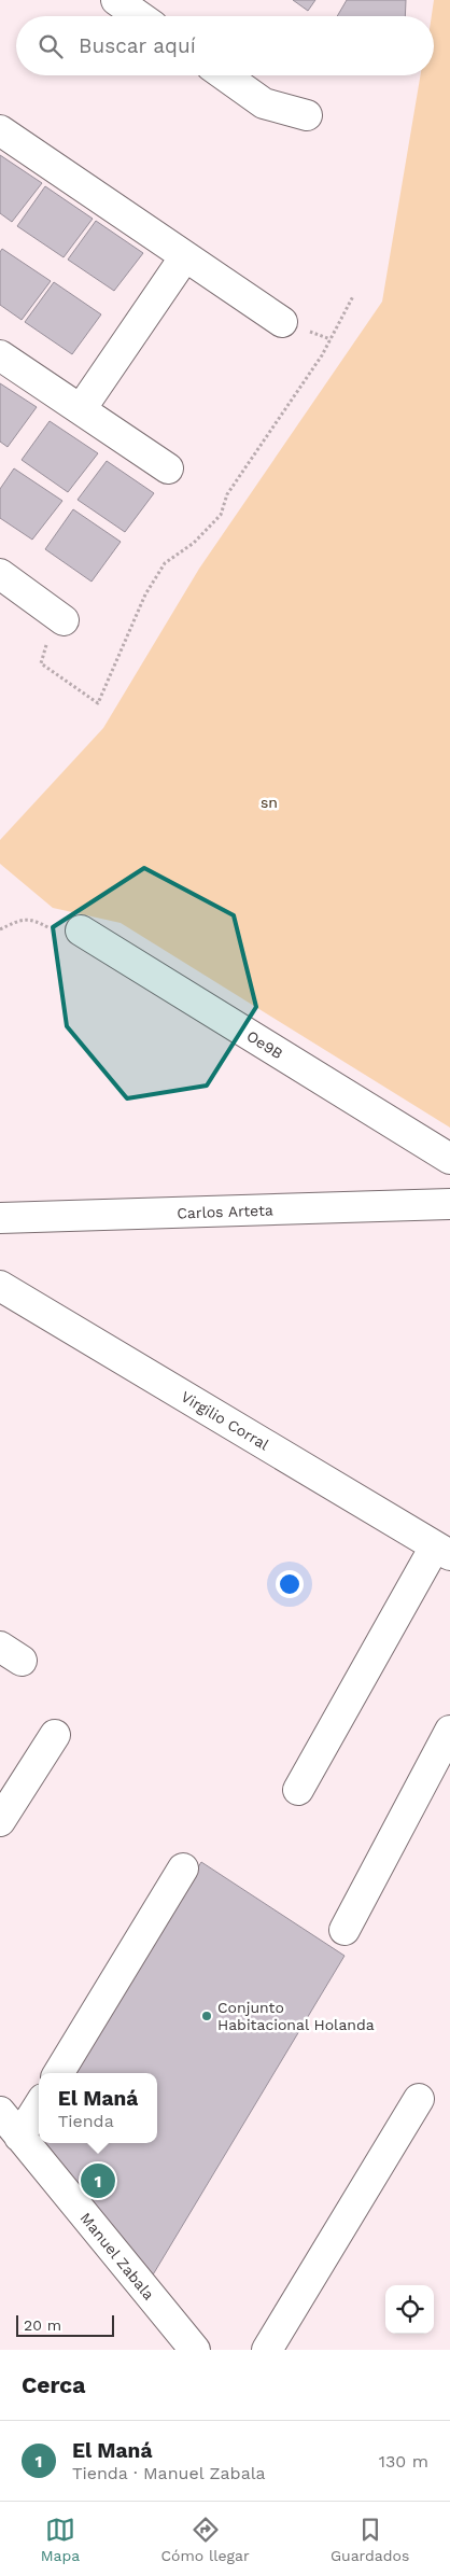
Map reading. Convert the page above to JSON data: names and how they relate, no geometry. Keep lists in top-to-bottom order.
{
  "streets": {
    "street": [
      "Oe9B",
      "Carlos Arteta",
      "Virgilio Corral",
      "Manuel Zabala"
    ]
  },
  "parks": ["sn"],
  "places": ["Conjunto Habitacional Holanda"],
  "scale_bar": "20 m",
  "page": {
    "search": "Buscar aquí",
    "popup": ["El Maná", "Tienda"],
    "pins": "1",
    "scale": "20 m",
    "heading": "Cerca",
    "list": [
      {
        "mark": "1",
        "name": "El Maná",
        "note": "Tienda · Manuel Zabala",
        "value": "130 m"
      }
    ],
    "nav": ["Mapa", "Cómo llegar", "Guardados"]
  }
}
